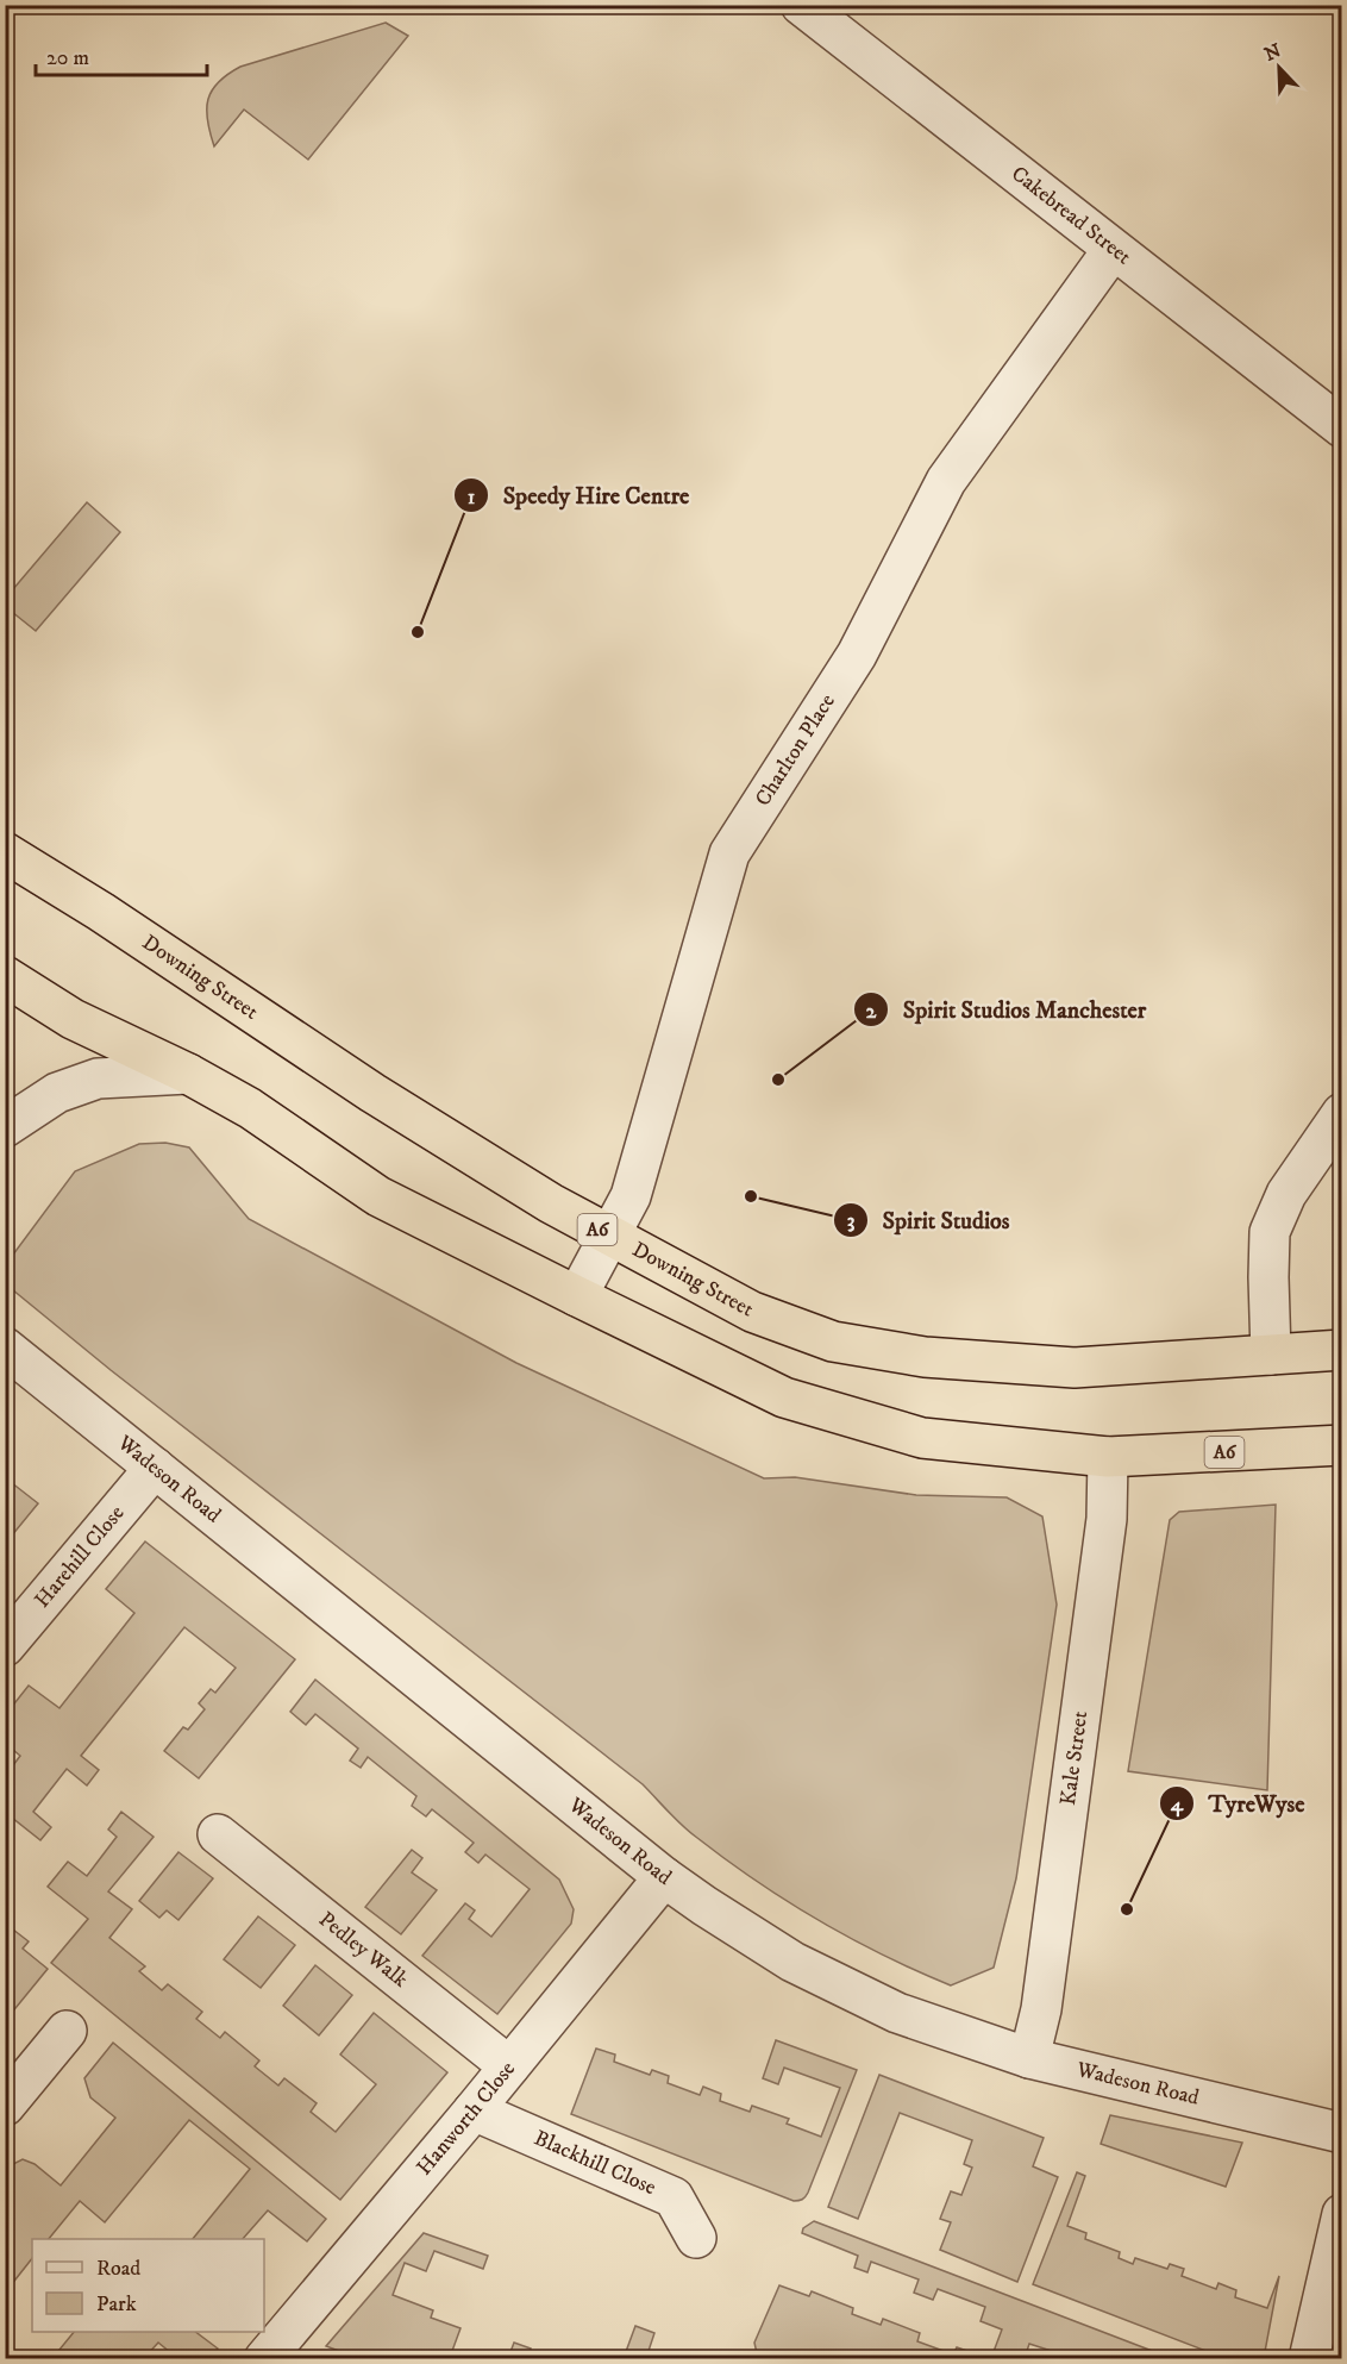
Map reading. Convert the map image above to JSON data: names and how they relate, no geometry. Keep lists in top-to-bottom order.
{
  "streets": {
    "highway": ["Downing Street", "A6"],
    "street": [
      "Cakebread Street",
      "Charlton Place",
      "Wadeson Road",
      "Harehill Close",
      "Kale Street",
      "Pedley Walk",
      "Hanworth Close",
      "Blackhill Close"
    ]
  },
  "crossings": [
    ["Cakebread Street", "Charlton Place"],
    ["Charlton Place", "Downing Street"],
    ["Charlton Place", "A6"],
    ["Downing Street", "A6"],
    ["A6", "Kale Street"],
    ["Wadeson Road", "Harehill Close"],
    ["Wadeson Road", "Kale Street"],
    ["Wadeson Road", "Hanworth Close"],
    ["Pedley Walk", "Hanworth Close"],
    ["Hanworth Close", "Blackhill Close"]
  ],
  "places": [
    "Speedy Hire Centre",
    "Spirit Studios Manchester",
    "Spirit Studios",
    "TyreWyse"
  ],
  "legend": ["Road", "Park"],
  "scale_bar": "20 m",
  "north": "top left"
}
